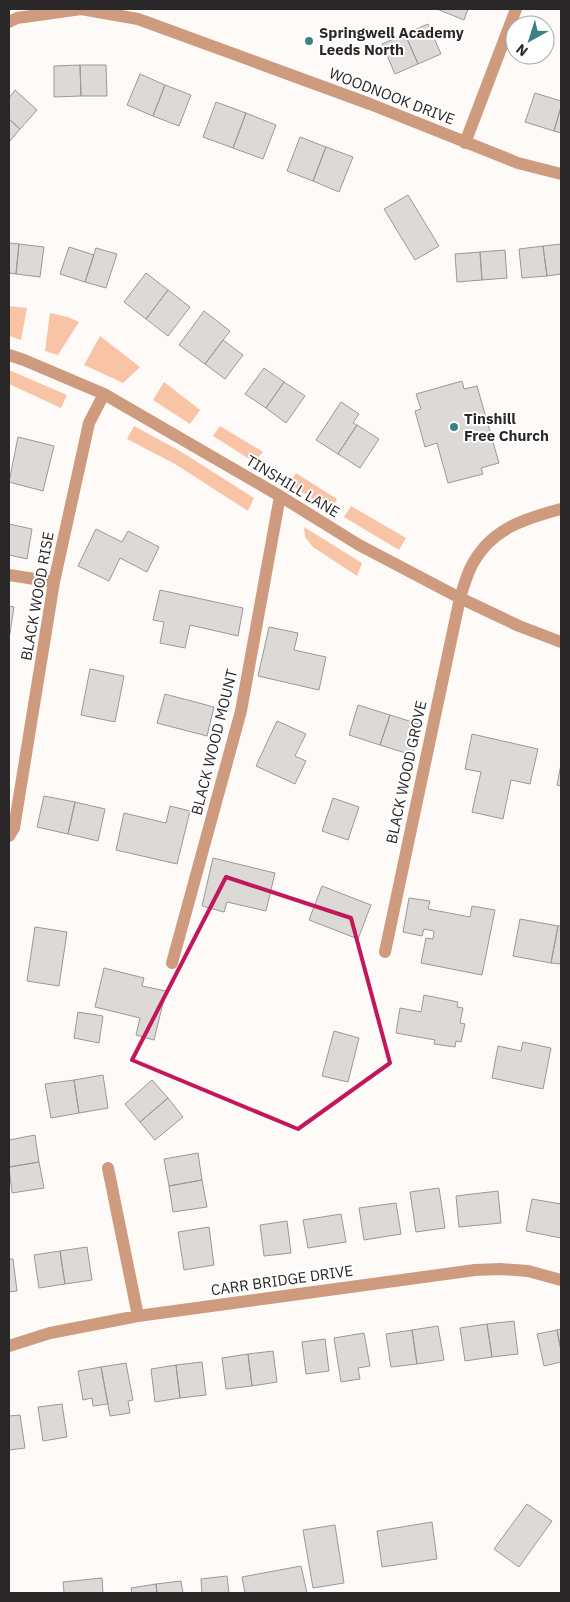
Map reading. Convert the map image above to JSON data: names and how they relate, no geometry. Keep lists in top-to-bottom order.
{
  "streets": {
    "street": [
      "WOODNOOK DRIVE",
      "TINSHILL LANE",
      "BLACK WOOD RISE",
      "BLACK WOOD MOUNT",
      "BLACK WOOD GROVE",
      "CARR BRIDGE DRIVE"
    ]
  },
  "crossings": [
    ["TINSHILL LANE", "BLACK WOOD RISE"],
    ["TINSHILL LANE", "BLACK WOOD MOUNT"],
    ["TINSHILL LANE", "BLACK WOOD GROVE"]
  ],
  "places": ["Springwell Academy Leeds North", "Tinshill Free Church"],
  "north": "bottom left"
}
